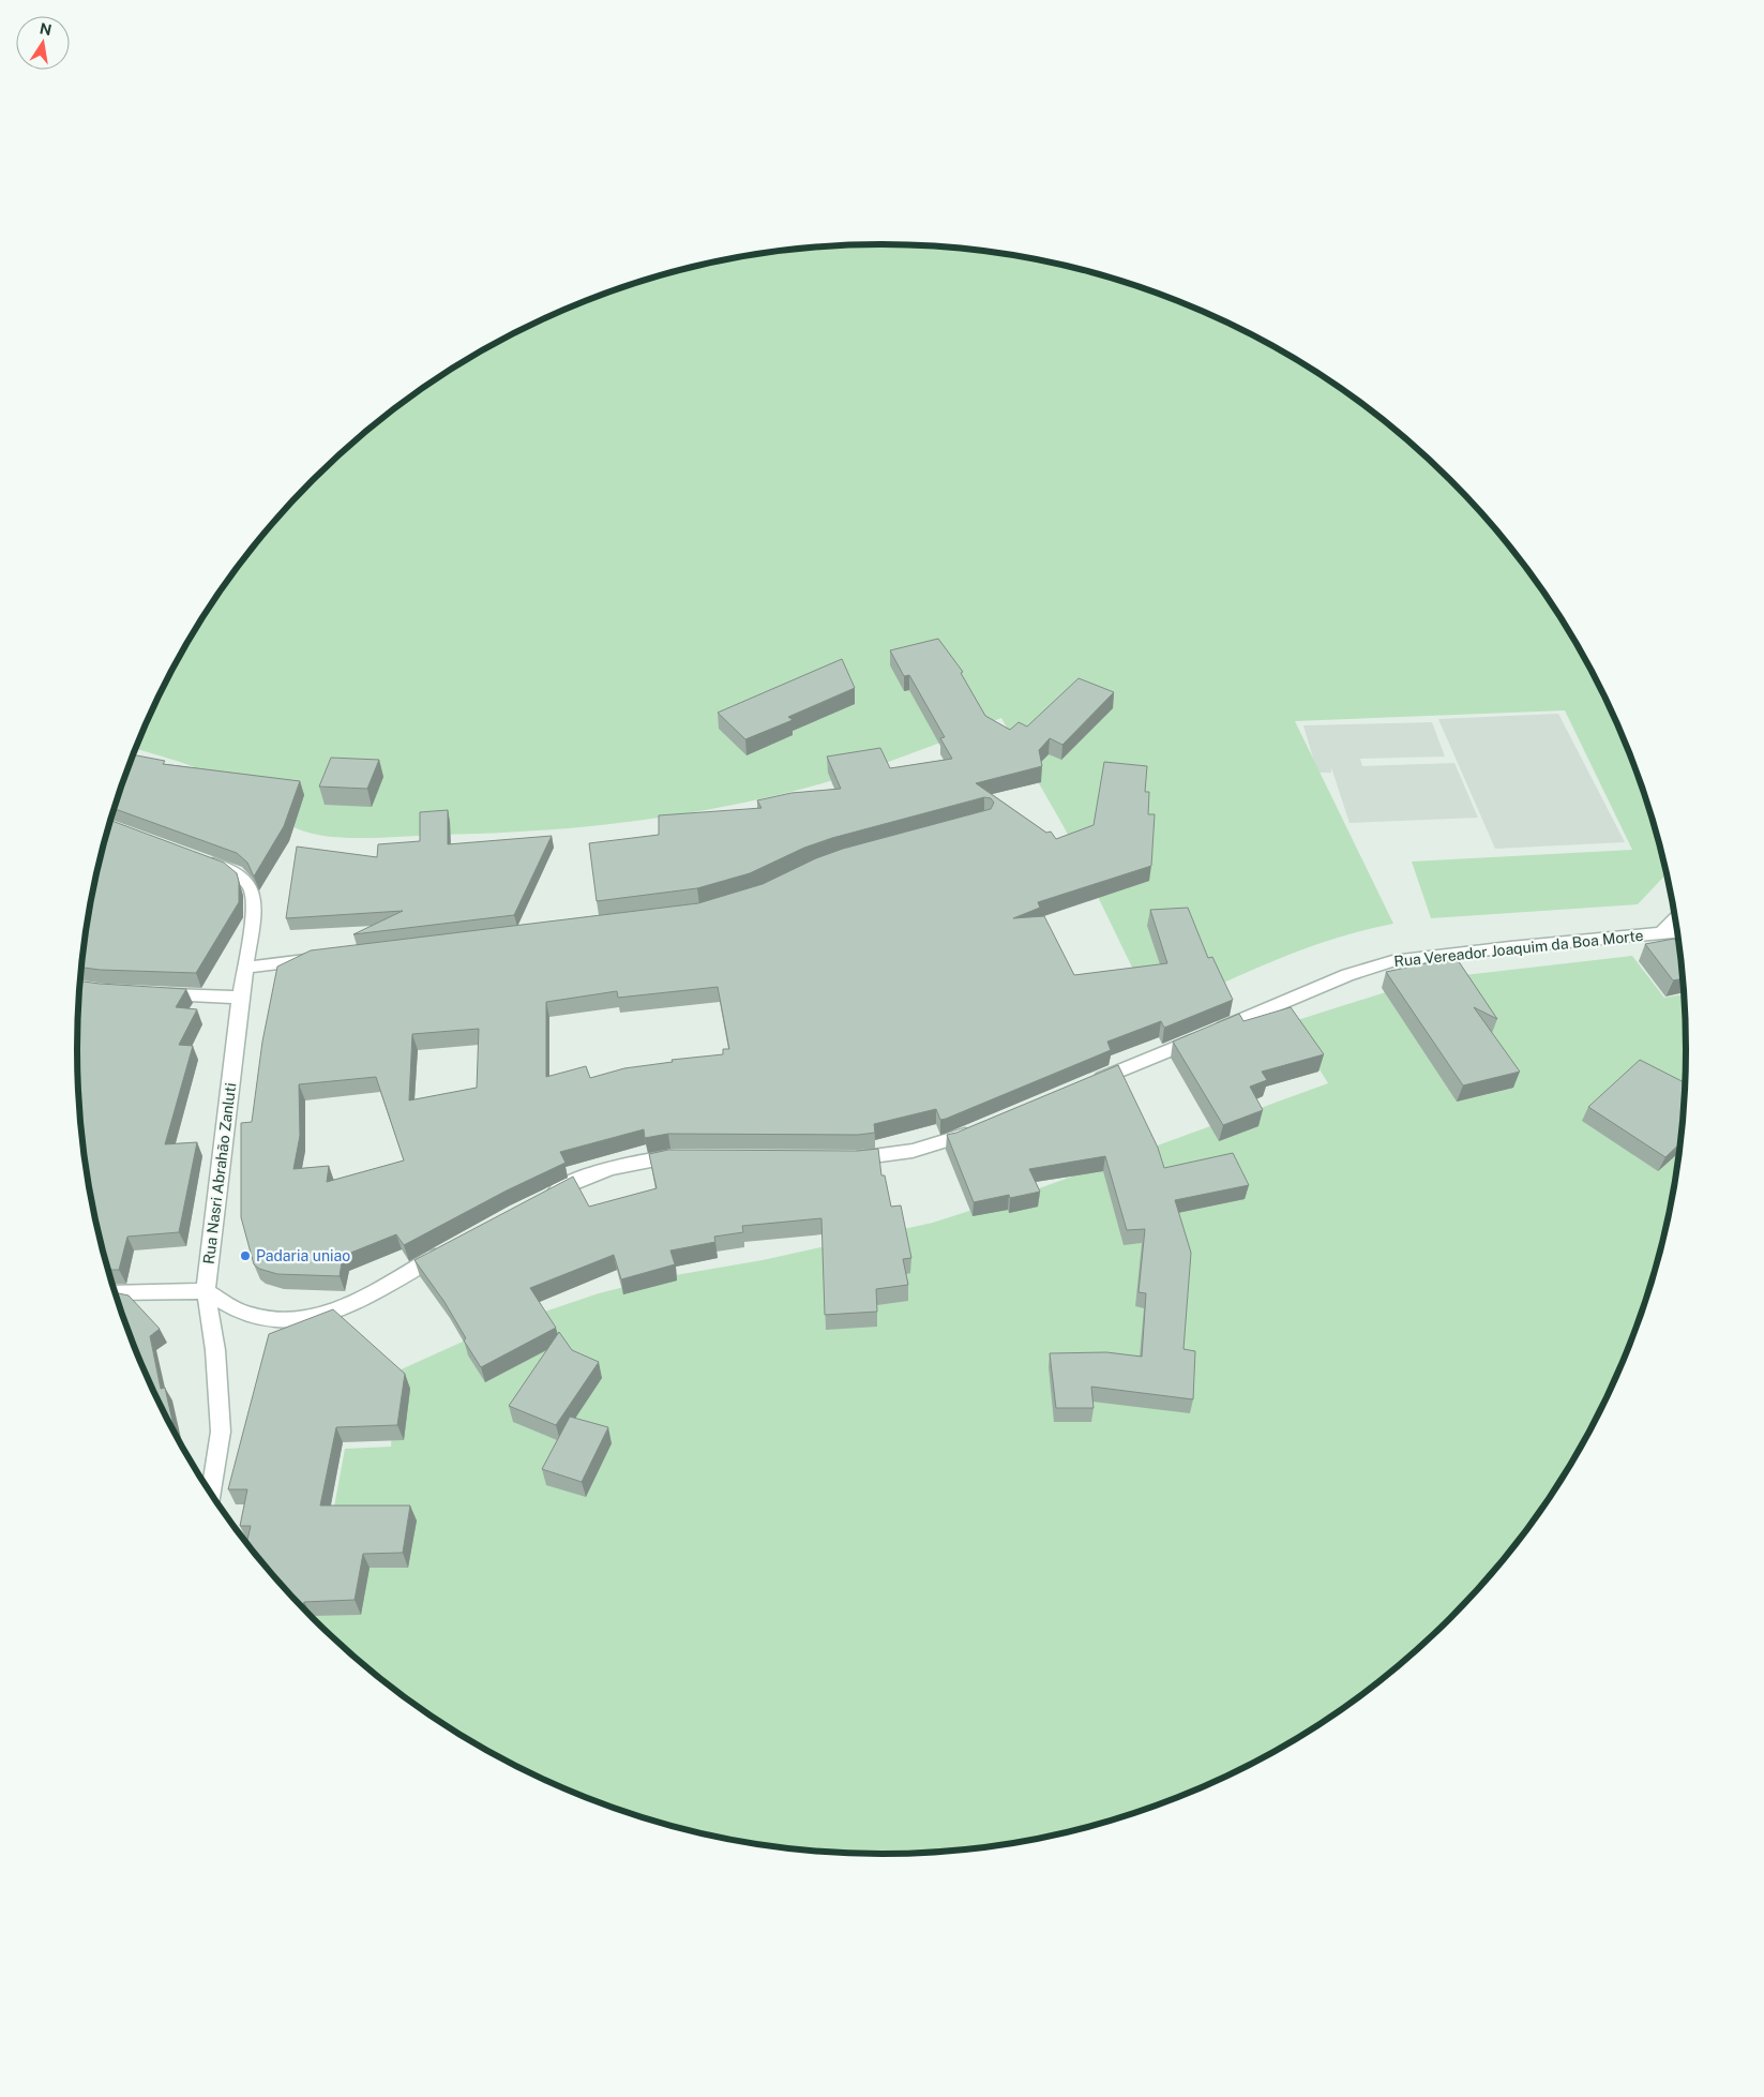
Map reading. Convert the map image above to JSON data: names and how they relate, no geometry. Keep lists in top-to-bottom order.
{
  "streets": {
    "street": ["Rua Vereador Joaquim da Boa Morte", "Rua Nasri Abrahão Zanluti"]
  },
  "places": ["Padaria uniao"],
  "north": "top"
}
